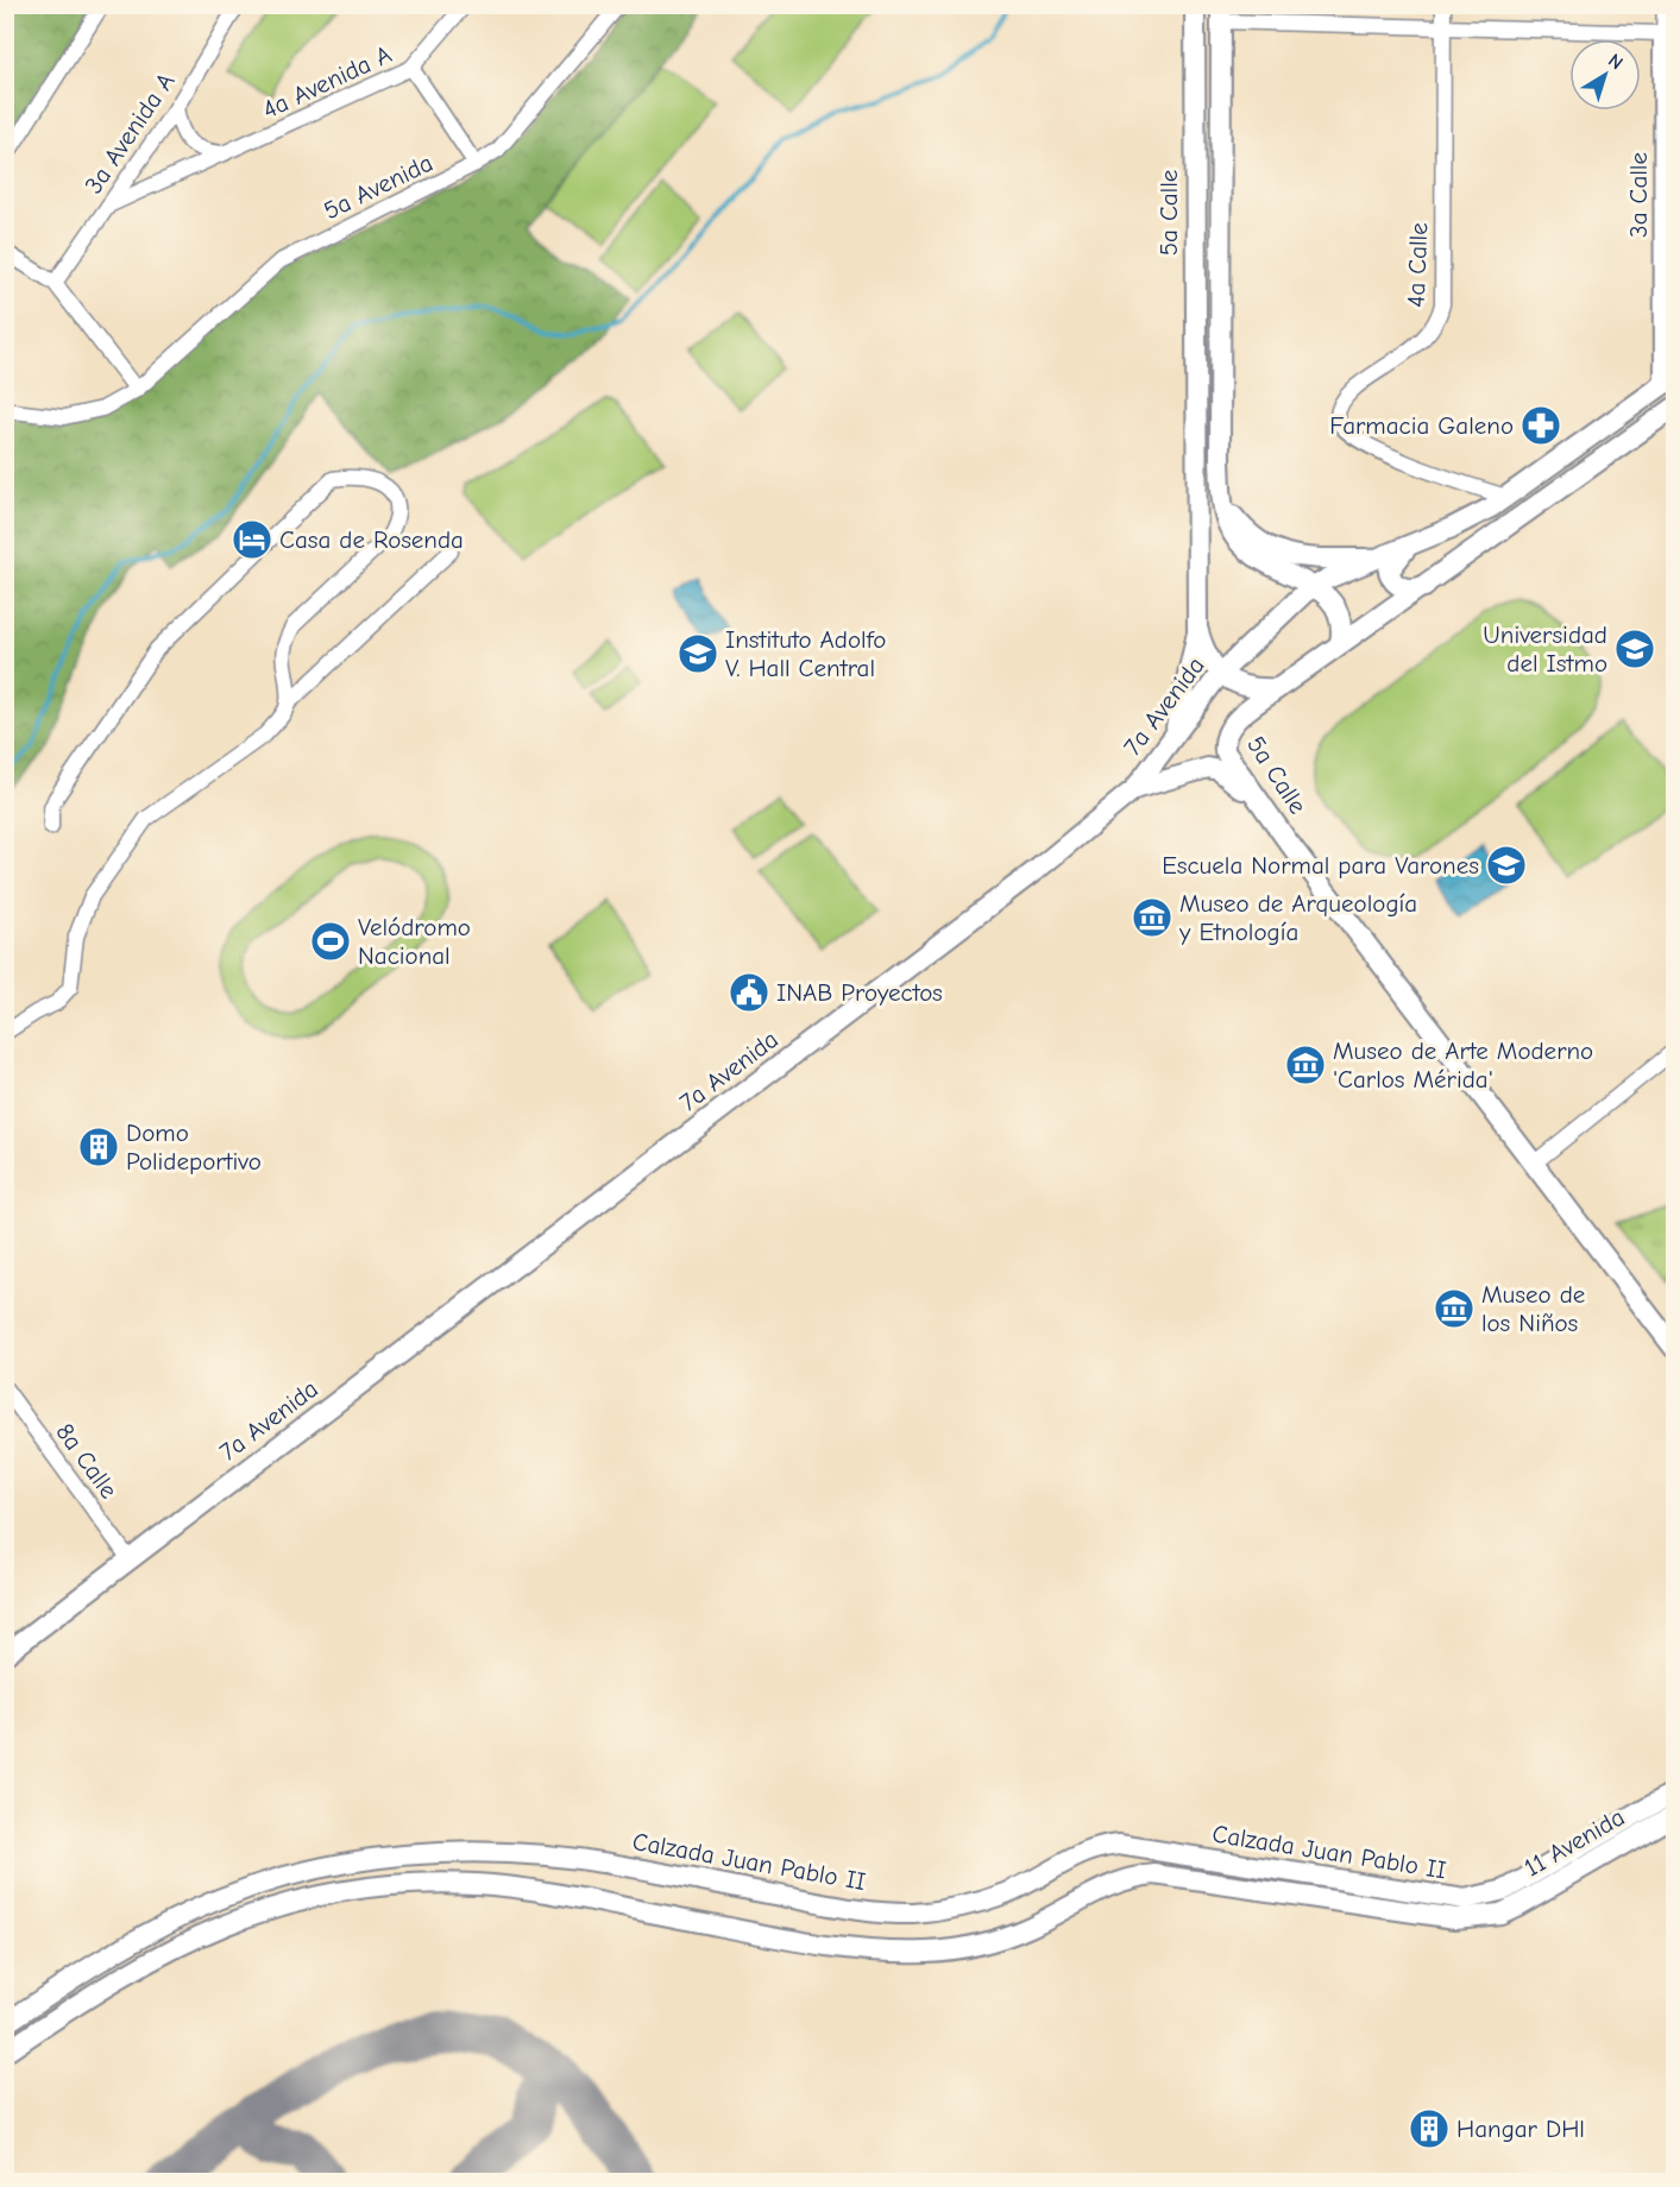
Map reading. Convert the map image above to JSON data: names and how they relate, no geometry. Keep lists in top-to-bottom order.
{
  "streets": {
    "main road": [
      "3a Calle",
      "5a Calle",
      "7a Avenida",
      "11 Avenida",
      "Calzada Juan Pablo II"
    ],
    "street": [
      "4a Avenida A",
      "3a Avenida A",
      "5a Avenida",
      "4a Calle",
      "8a Calle"
    ]
  },
  "crossings": [
    ["4a Avenida A", "3a Avenida A"],
    ["3a Calle", "7a Avenida"],
    ["5a Calle", "7a Avenida"],
    ["4a Calle", "7a Avenida"],
    ["7a Avenida", "8a Calle"],
    ["11 Avenida", "Calzada Juan Pablo II"]
  ],
  "places": {
    "pharmacy": ["Farmacia Galeno"],
    "hotel": ["Casa de Rosenda"],
    "school or university": ["Universidad del Istmo", "Instituto Adolfo V. Hall Central", "Escuela Normal para Varones"],
    "museum": ["Museo de Arqueología y Etnología", "Museo de Arte Moderno 'Carlos Mérida'", "Museo de los Niños"],
    "sports": ["Velódromo Nacional"],
    "public building": ["INAB Proyectos"],
    "building": ["Domo Polideportivo", "Hangar DHl"]
  },
  "north": "top right"
}
